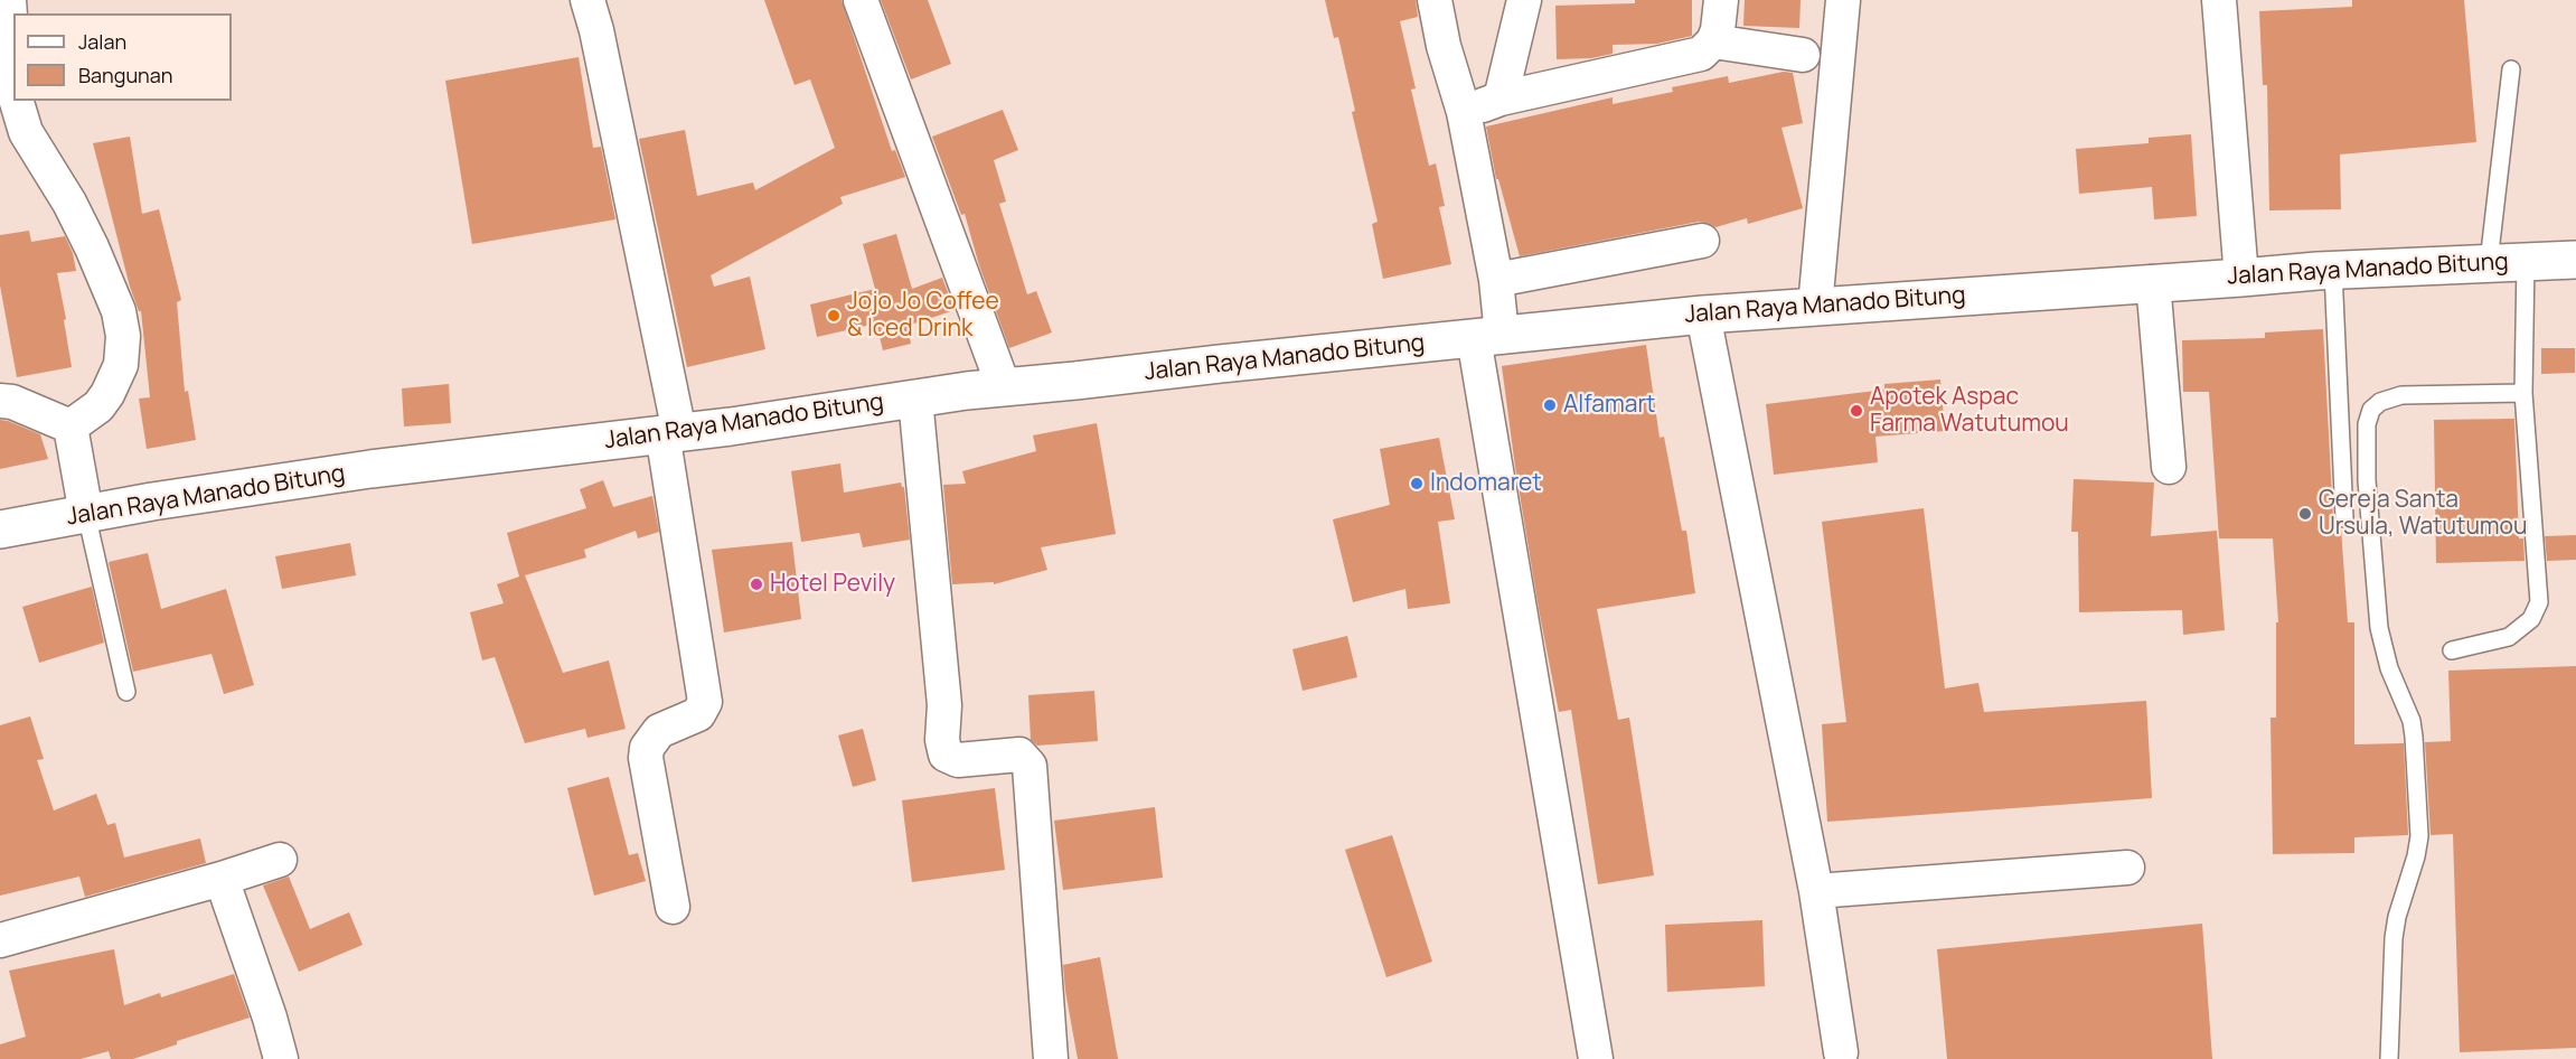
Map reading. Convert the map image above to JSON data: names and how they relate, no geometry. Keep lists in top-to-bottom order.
{
  "streets": {
    "highway": ["Jalan Raya Manado Bitung"]
  },
  "places": [
    "Jojo Jo Coffee & Iced Drink",
    "Alfamart",
    "Apotek Aspac Farma Watutumou",
    "Indomaret",
    "Gereja Santa Ursula, Watutumou",
    "Hotel Pevily"
  ],
  "legend": ["Jalan", "Bangunan"]
}
